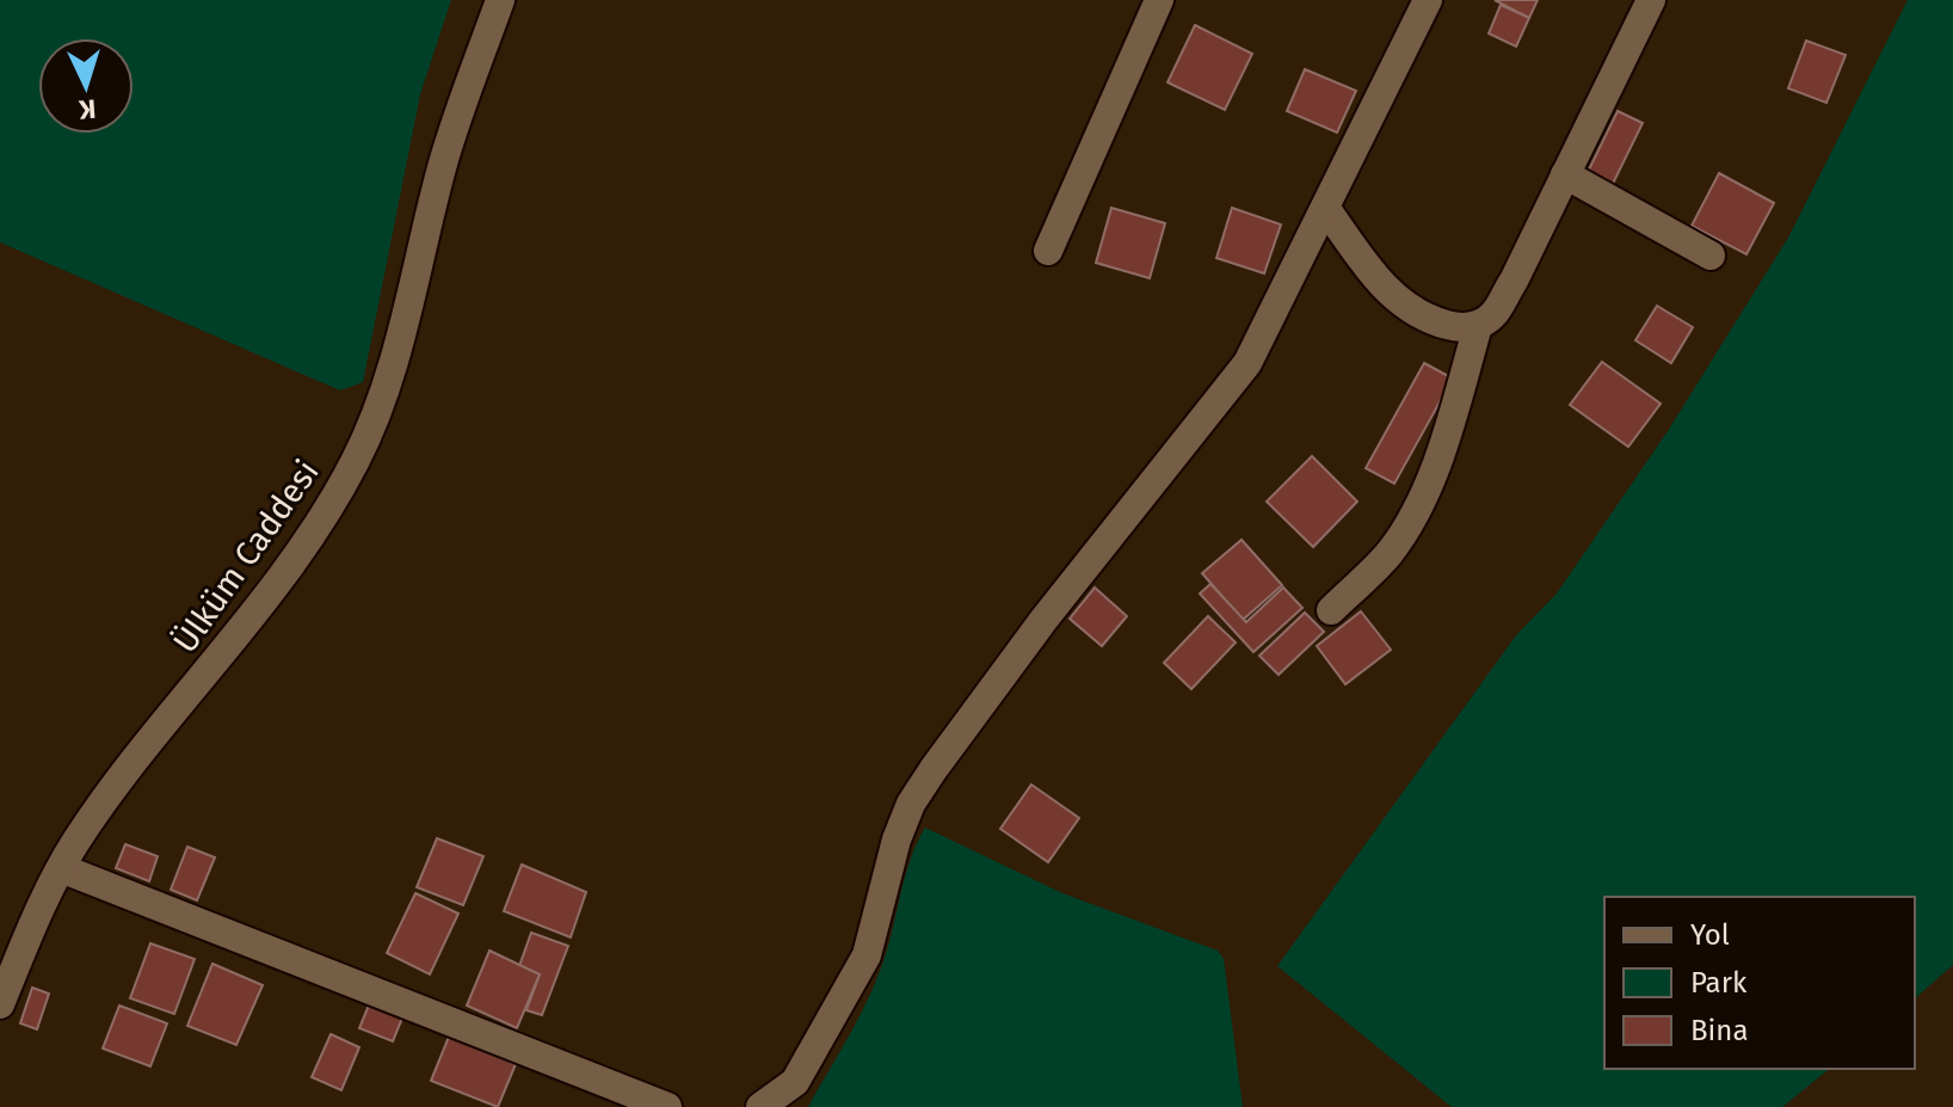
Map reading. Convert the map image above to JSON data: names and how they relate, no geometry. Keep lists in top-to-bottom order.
{
  "streets": {
    "street": ["Ülküm Caddesi"]
  },
  "legend": ["Yol", "Park", "Bina"],
  "north": "bottom"
}
